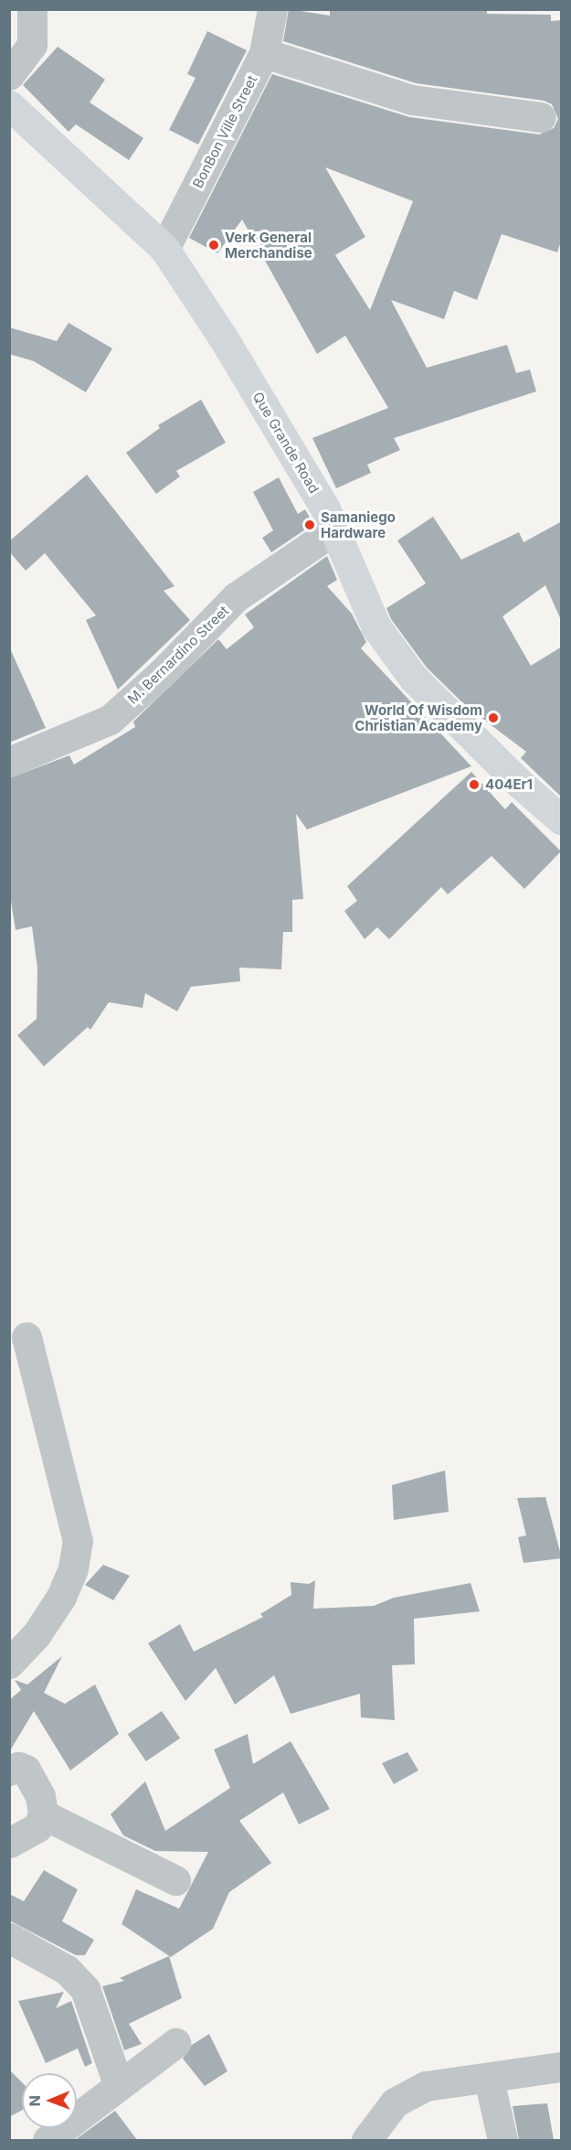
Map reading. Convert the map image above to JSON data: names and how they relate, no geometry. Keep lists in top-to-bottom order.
{
  "streets": {
    "main road": ["Que Grande Road"],
    "street": ["BonBon Ville Street", "M. Bernardino Street"]
  },
  "crossings": [
    ["BonBon Ville Street", "Que Grande Road"],
    ["Que Grande Road", "M. Bernardino Street"]
  ],
  "places": [
    "Verk General Merchandise",
    "Samaniego Hardware",
    "World Of Wisdom Christian Academy",
    "404Er1"
  ],
  "north": "left"
}
